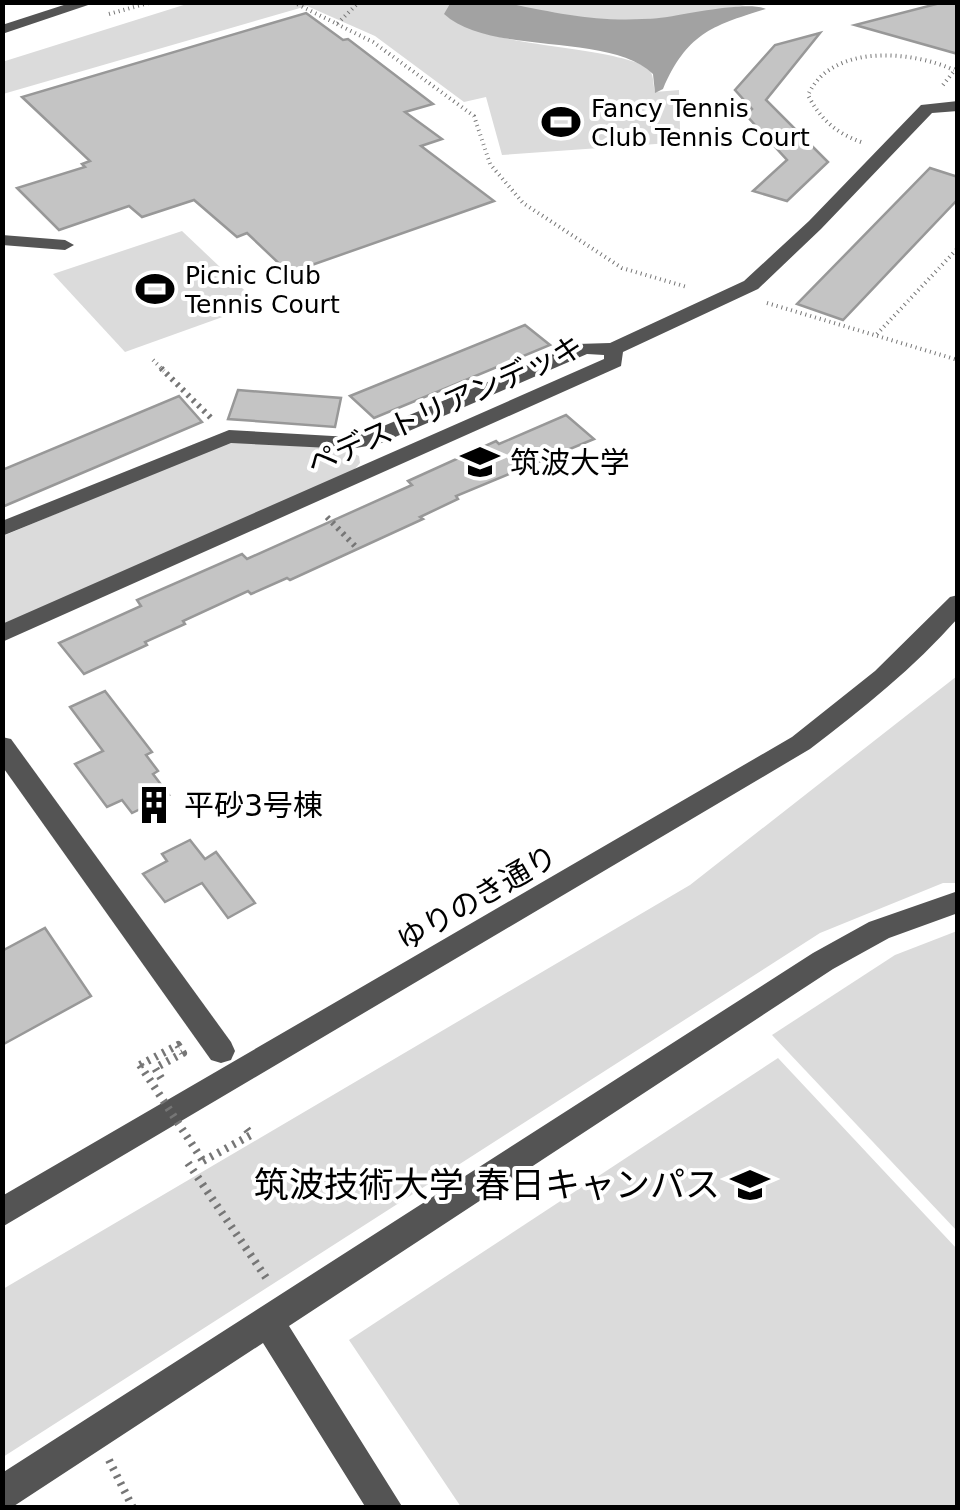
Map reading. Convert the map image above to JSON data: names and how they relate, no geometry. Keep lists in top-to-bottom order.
{
  "streets": {
    "street": ["ペデストリアンデッキ", "ゆりのき通り"]
  },
  "places": {
    "sports": ["Fancy Tennis Club Tennis Court", "Picnic Club Tennis Court"],
    "school or university": ["筑波大学", "筑波技術大学 春日キャンパス"],
    "building": ["平砂3号棟"]
  }
}
